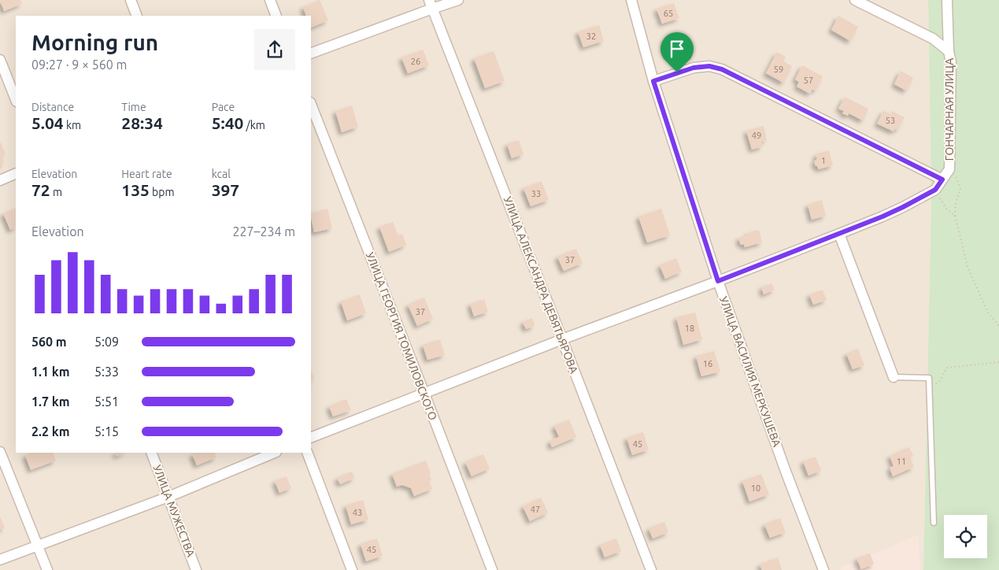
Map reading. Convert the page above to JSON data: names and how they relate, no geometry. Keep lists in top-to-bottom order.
{
  "streets": {
    "street": [
      "ГОНЧАРНАЯ УЛИЦА",
      "УЛИЦА АЛЕКСАНДРА ДЕВЯТЬЯРОВА",
      "УЛИЦА ГЕОРГИЯ ТОМИЛОВСКОГО",
      "УЛИЦА ВАСИЛИЯ МЕРКУШЕВА",
      "УЛИЦА МУЖЕСТВА"
    ]
  },
  "house_numbers": [
    "65",
    "32",
    "26",
    "59",
    "57",
    "53",
    "49",
    "1",
    "33",
    "37",
    "37",
    "18",
    "16",
    "45",
    "11",
    "10",
    "47",
    "43",
    "45"
  ],
  "page": {
    "heading": ["Morning run", "09:27 · 9 × 560 m"],
    "stats": [
      ["Distance", "5.04 km"],
      ["Time", "28:34"],
      ["Pace", "5:40 /km"],
      ["Elevation", "72 m"],
      ["Heart rate", "135 bpm"],
      ["kcal", "397"]
    ],
    "chart": ["Elevation", "227–234 m"],
    "list": [
      {
        "name": "560 m",
        "note": "5:09"
      },
      {
        "name": "1.1 km",
        "note": "5:33"
      },
      {
        "name": "1.7 km",
        "note": "5:51"
      },
      {
        "name": "2.2 km",
        "note": "5:15"
      }
    ]
  }
}
